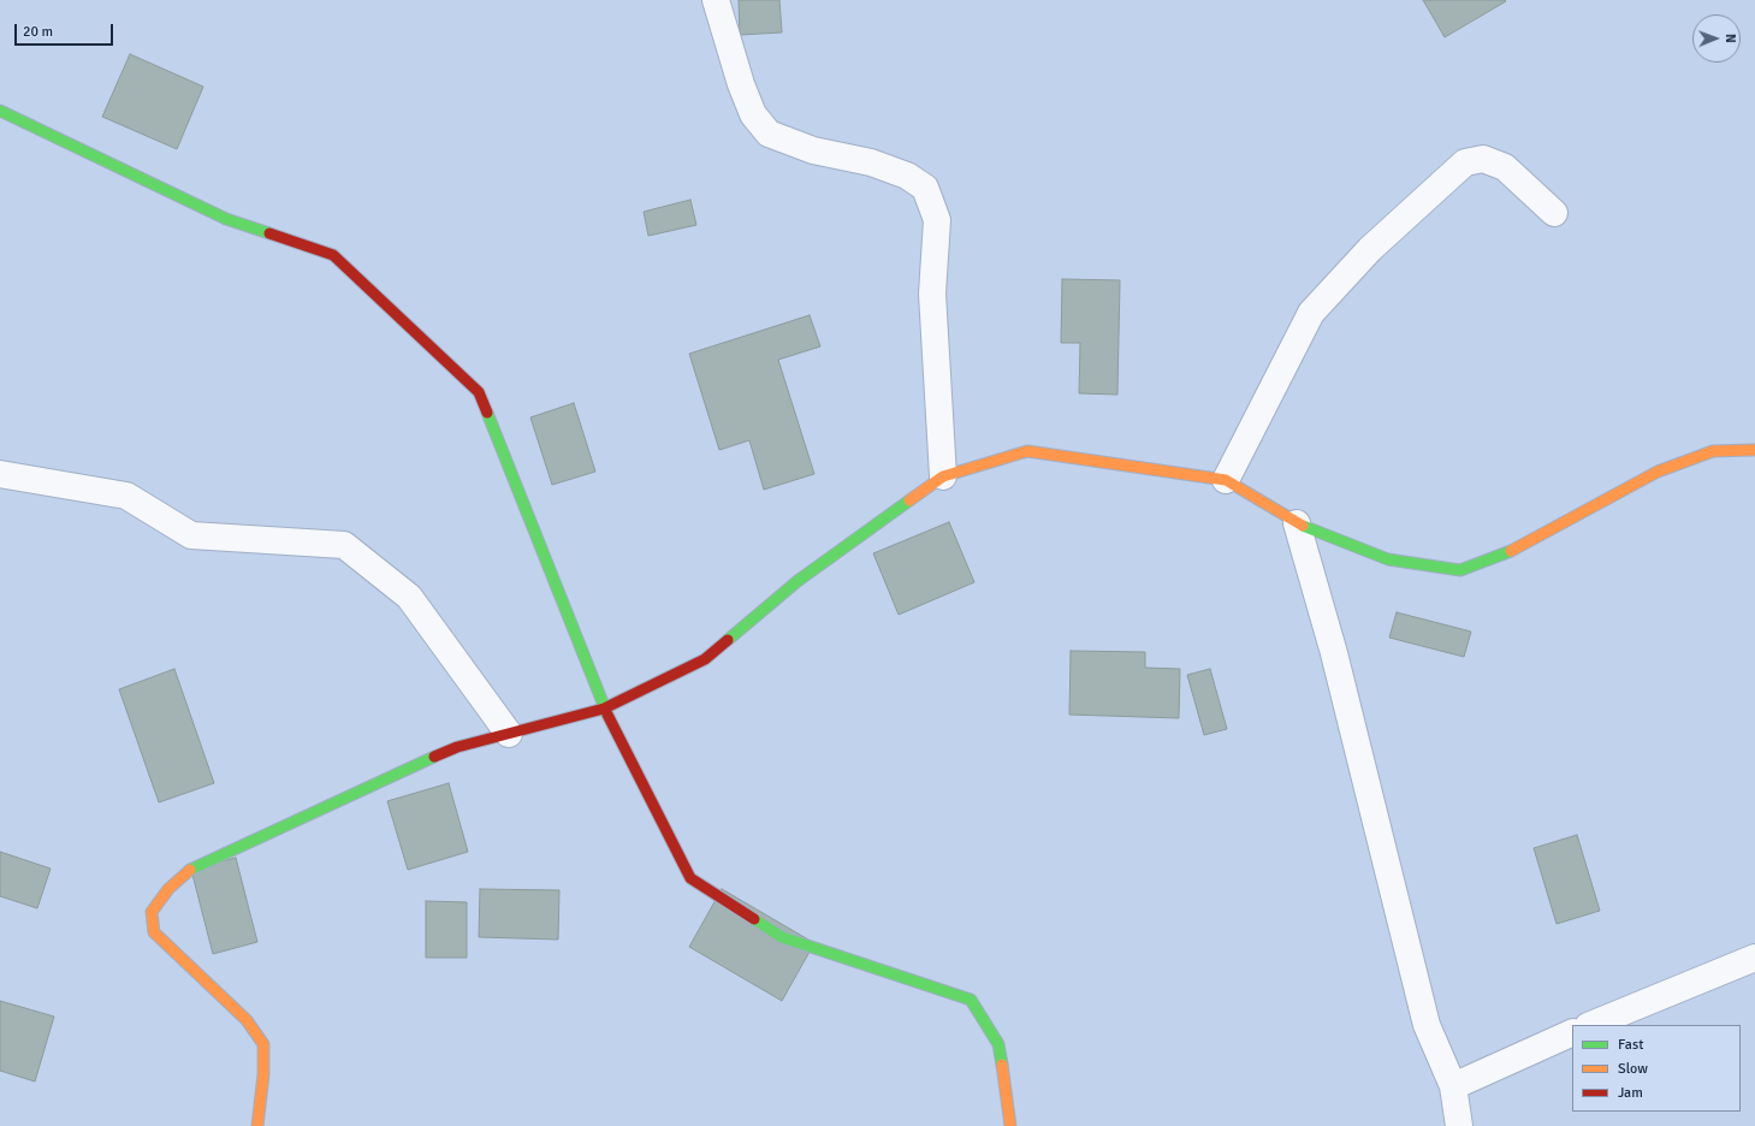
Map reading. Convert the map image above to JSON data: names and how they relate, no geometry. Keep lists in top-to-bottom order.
{
  "legend": ["Fast", "Slow", "Jam"],
  "scale_bar": "20 m",
  "north": "right"
}
